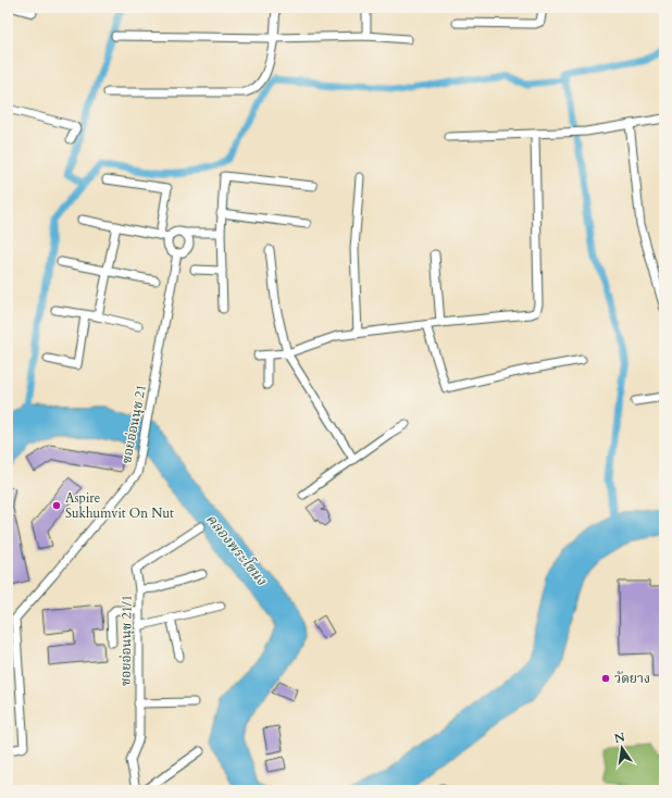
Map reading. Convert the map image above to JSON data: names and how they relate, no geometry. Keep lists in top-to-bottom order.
{
  "streets": {
    "street": ["ซอยอ่อนนุช 21", "ซอยอ่อนนุช 21/1"]
  },
  "water": ["คลองพระโขนง"],
  "places": ["Aspire Sukhumvit On Nut", "วัดยาง"],
  "north": "top"
}
